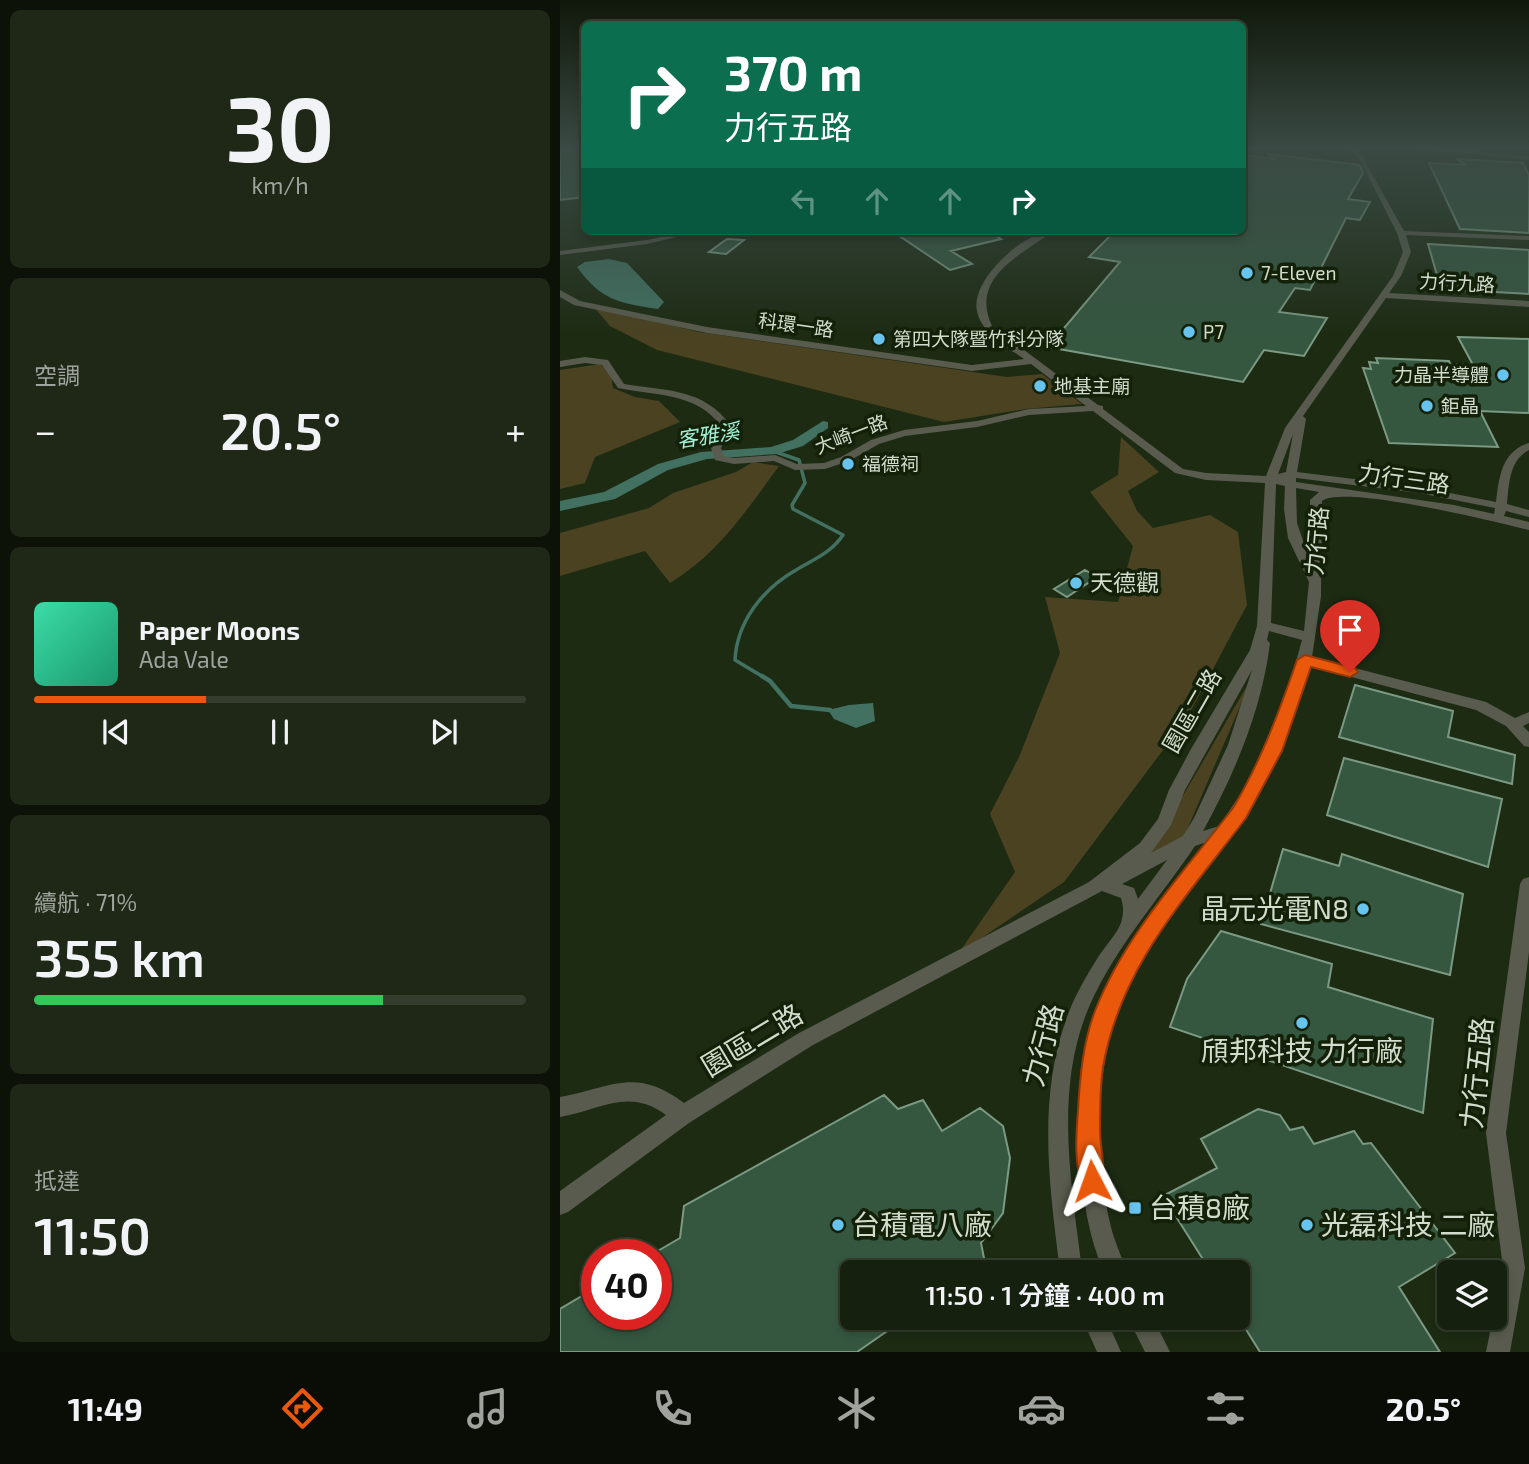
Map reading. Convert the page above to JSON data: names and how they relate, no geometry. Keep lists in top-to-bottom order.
{
  "streets": {
    "street": [
      "力行九路",
      "科環一路",
      "大崎一路",
      "力行三路",
      "力行路",
      "園區二路",
      "力行五路"
    ]
  },
  "crossings": [
    ["力行九路", "園區二路"],
    ["科環一路", "力行三路"],
    ["大崎一路", "力行三路"],
    ["力行三路", "力行路"],
    ["力行三路", "園區二路"],
    ["力行路", "園區二路"]
  ],
  "water": ["客雅溪"],
  "places": {
    "other": [
      "7-Eleven",
      "P7",
      "第四大隊暨竹科分隊",
      "力晶半導體",
      "地基主廟",
      "鉅晶",
      "福德祠",
      "天德觀",
      "晶元光電N8",
      "頎邦科技 力行廠",
      "台積電八廠",
      "光磊科技 二廠"
    ],
    "transit": ["台積8廠"]
  },
  "page": {
    "tile": [
      ["30", "km/h"],
      "空調",
      ["續航 · 71%", "355 km"],
      ["抵達", "11:50"]
    ],
    "turn": ["370 m", "力行五路"],
    "heat": ["−", "20.5°", "+"],
    "song": ["Paper Moons", "Ada Vale"],
    "limit": "40",
    "trip": "11:50 · 1 分鐘 · 400 m",
    "tabs": ["11:49", "20.5°"]
  }
}
